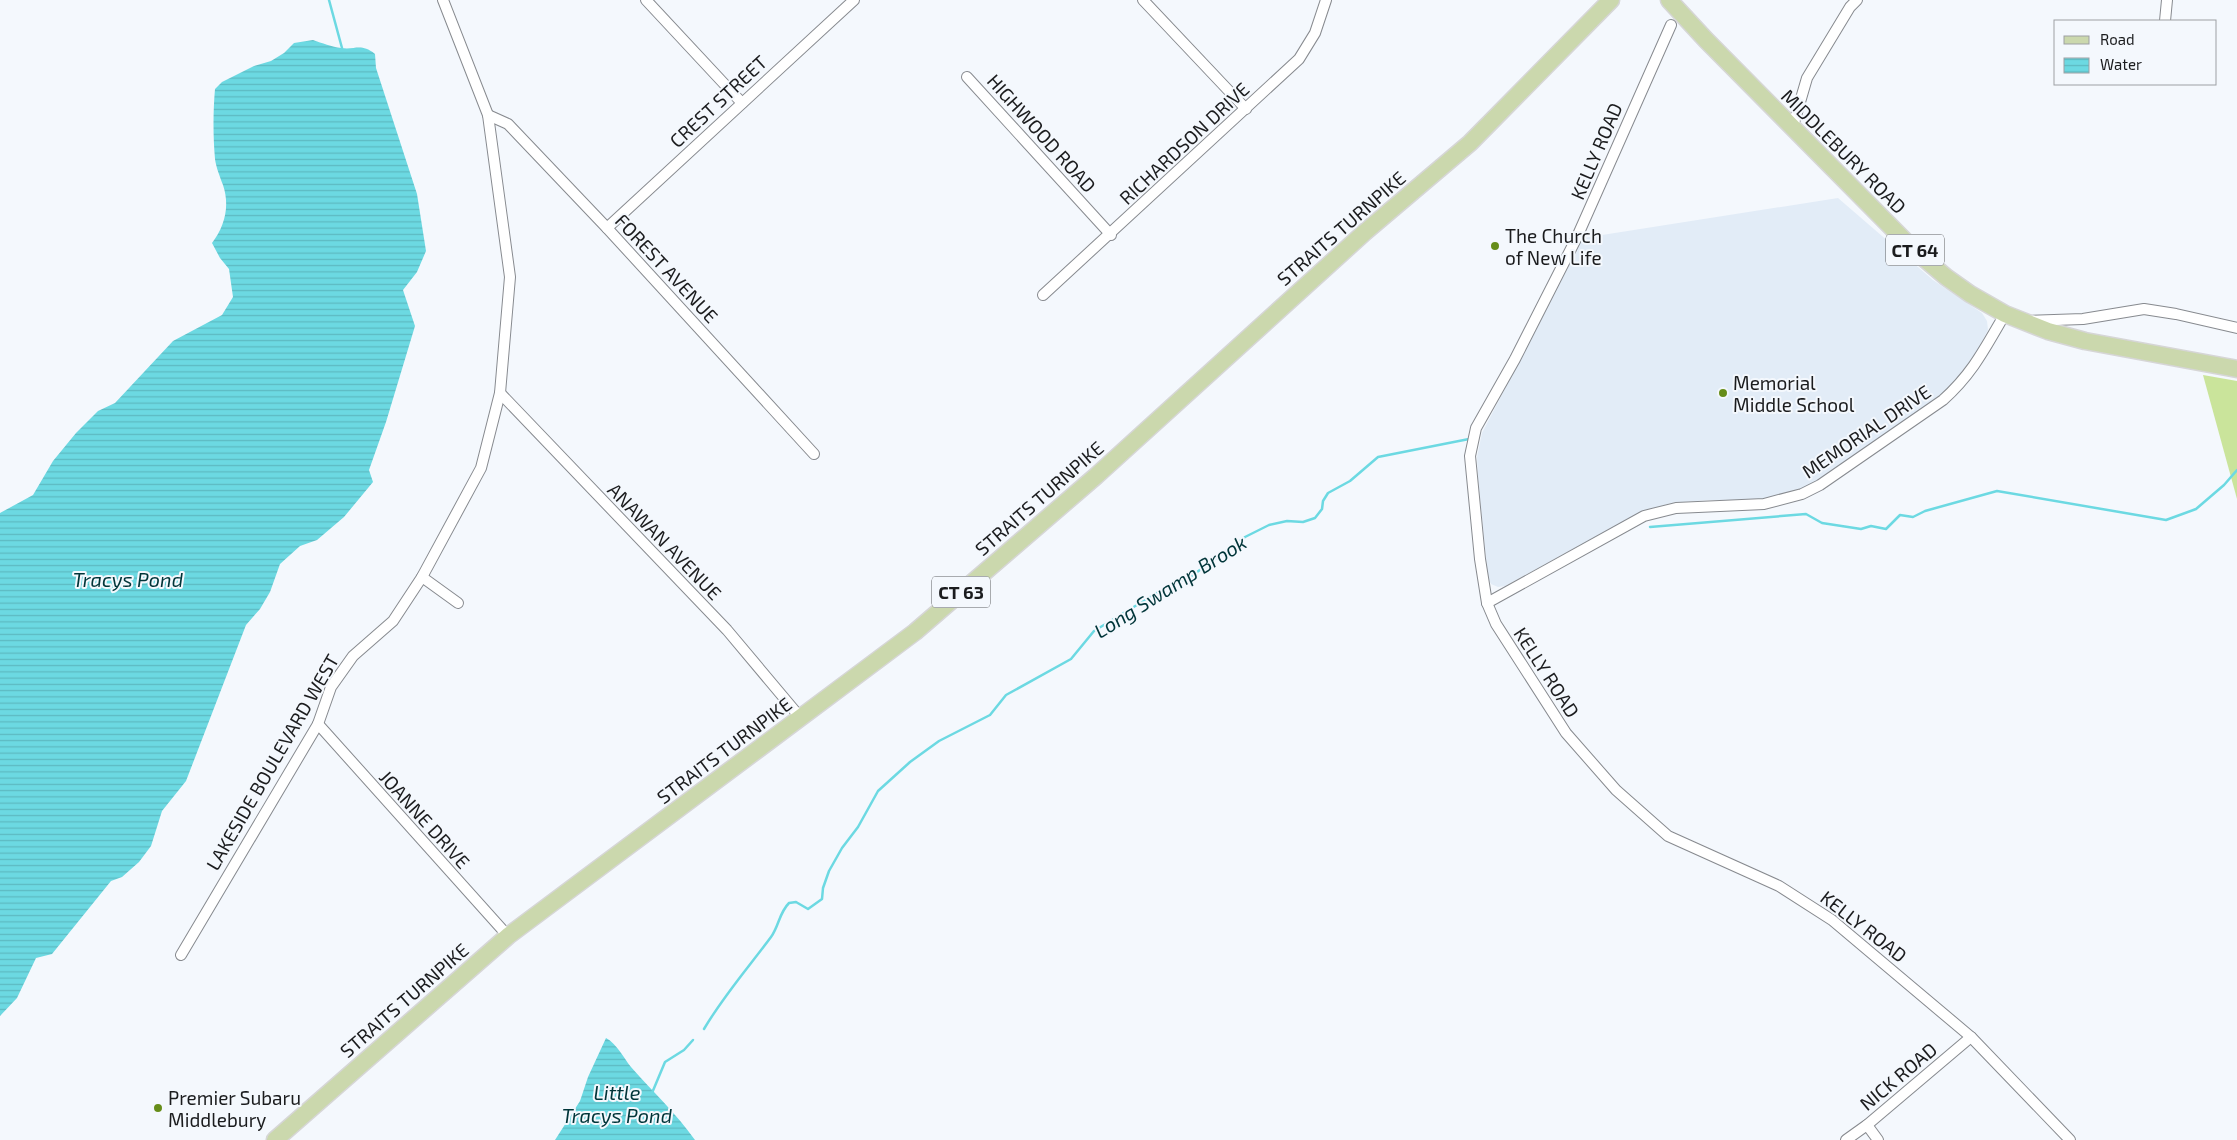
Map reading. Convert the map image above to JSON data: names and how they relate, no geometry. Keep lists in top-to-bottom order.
{
  "streets": {
    "main road": [
      "MIDDLEBURY ROAD",
      "STRAITS TURNPIKE",
      "CT 64",
      "CT 63"
    ],
    "street": [
      "CREST STREET",
      "HIGHWOOD ROAD",
      "RICHARDSON DRIVE",
      "KELLY ROAD",
      "FOREST AVENUE",
      "MEMORIAL DRIVE",
      "ANAWAN AVENUE",
      "LAKESIDE BOULEVARD WEST",
      "JOANNE DRIVE",
      "NICK ROAD"
    ]
  },
  "crossings": [
    ["CREST STREET", "FOREST AVENUE"],
    ["HIGHWOOD ROAD", "RICHARDSON DRIVE"],
    ["KELLY ROAD", "MEMORIAL DRIVE"],
    ["KELLY ROAD", "NICK ROAD"],
    ["MIDDLEBURY ROAD", "MEMORIAL DRIVE"],
    ["STRAITS TURNPIKE", "ANAWAN AVENUE"],
    ["STRAITS TURNPIKE", "JOANNE DRIVE"],
    ["FOREST AVENUE", "LAKESIDE BOULEVARD WEST"],
    ["ANAWAN AVENUE", "LAKESIDE BOULEVARD WEST"],
    ["LAKESIDE BOULEVARD WEST", "JOANNE DRIVE"]
  ],
  "water": ["Tracys Pond", "Long Swamp Brook", "Little Tracys Pond"],
  "places": ["The Church of New Life", "Memorial Middle School", "Premier Subaru Middlebury"],
  "legend": ["Road", "Water"]
}
